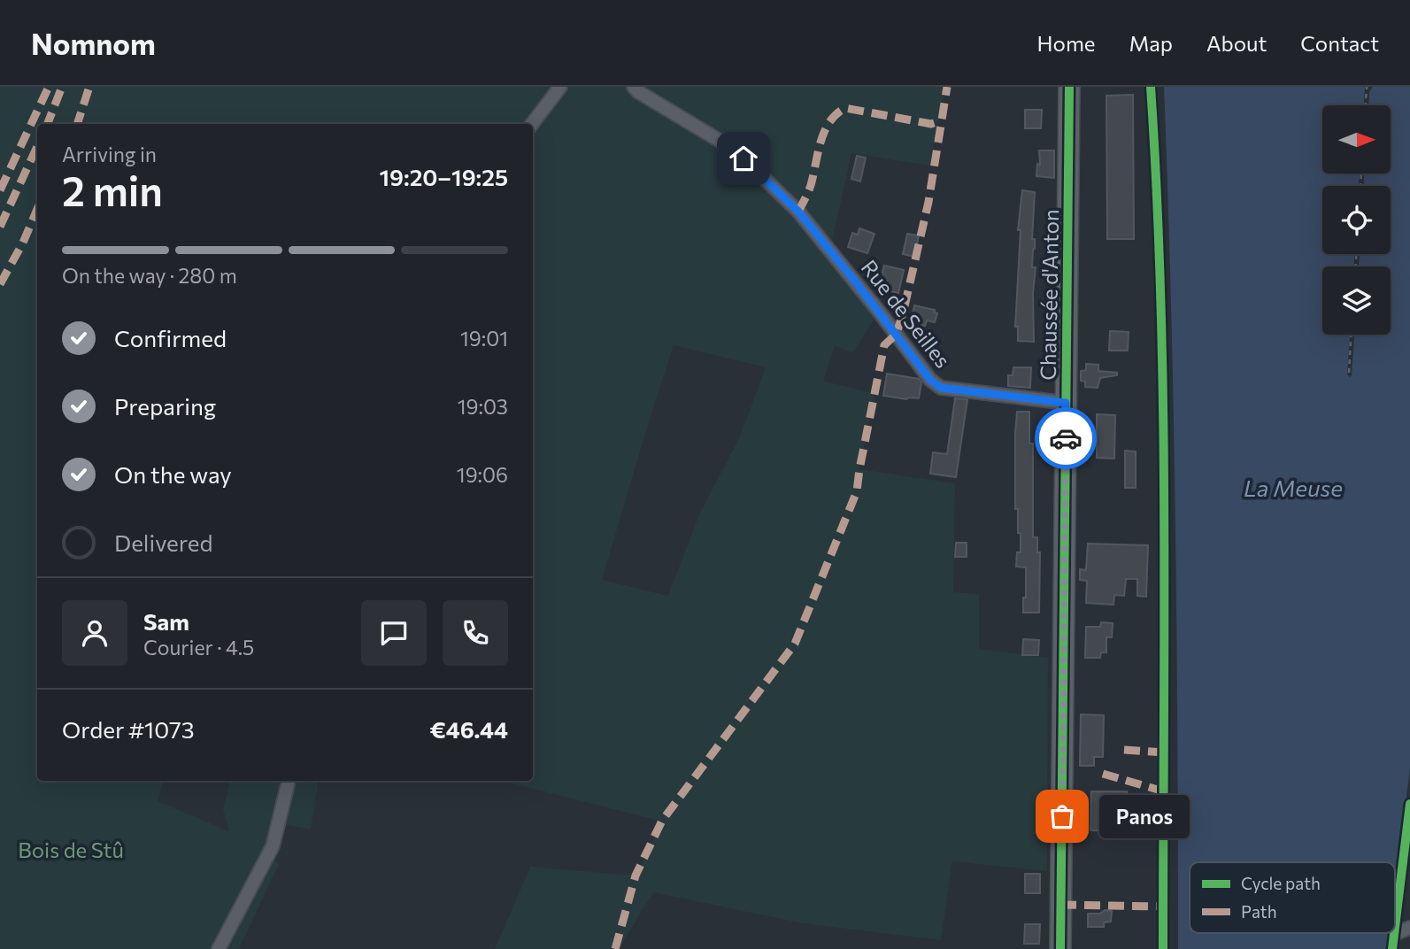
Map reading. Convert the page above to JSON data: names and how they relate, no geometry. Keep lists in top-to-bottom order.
{
  "streets": {
    "main road": ["Chaussée d'Anton"],
    "street": ["Rue de Seilles"]
  },
  "crossings": [
    ["Chaussée d'Anton", "Rue de Seilles"]
  ],
  "water": ["La Meuse"],
  "parks": ["Bois de Stû"],
  "places": ["Panos"],
  "legend": ["Cycle path", "Path"],
  "north": "right",
  "page": {
    "header": "Nomnom",
    "nav": [
      "Home",
      "Map",
      "About",
      "Contact"
    ],
    "heading": ["2 min", "Arriving in", "19:20–19:25"],
    "panel": [
      "Sam",
      "Courier · 4.5",
      "Order #1073",
      "€46.44"
    ],
    "bar": "On the way · 280 m",
    "list": [
      ["Confirmed", "19:01"],
      ["Preparing", "19:03"],
      ["On the way", "19:06"],
      "Delivered"
    ],
    "bubble": "Panos"
  }
}
